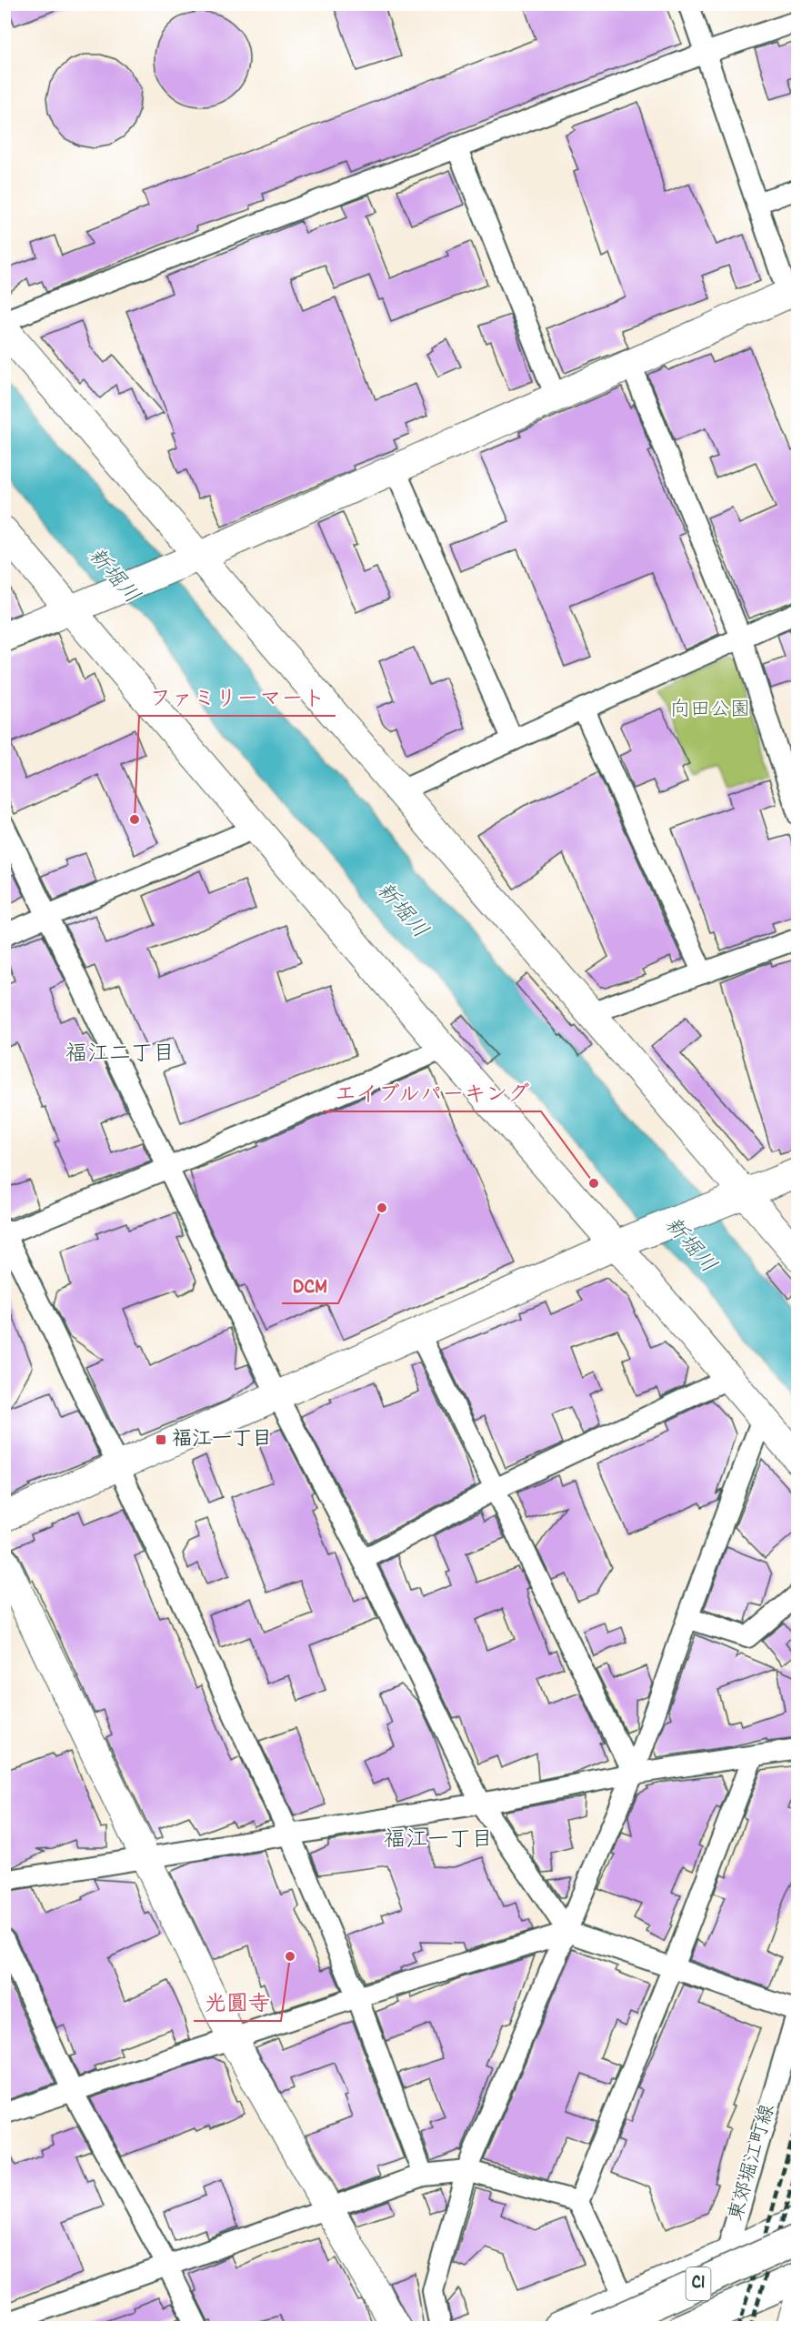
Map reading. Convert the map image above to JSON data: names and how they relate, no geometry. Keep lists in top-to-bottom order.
{
  "streets": {
    "main road": ["C1"],
    "street": ["東郊堀江町線"]
  },
  "districts": ["福江二丁目", "福江一丁目"],
  "water": ["新堀川"],
  "parks": ["向田公園"],
  "places": {
    "other": [
      "ファミリーマート",
      "エイブルパーキング",
      "DCM",
      "光圓寺"
    ],
    "transit": ["福江一丁目"]
  }
}
